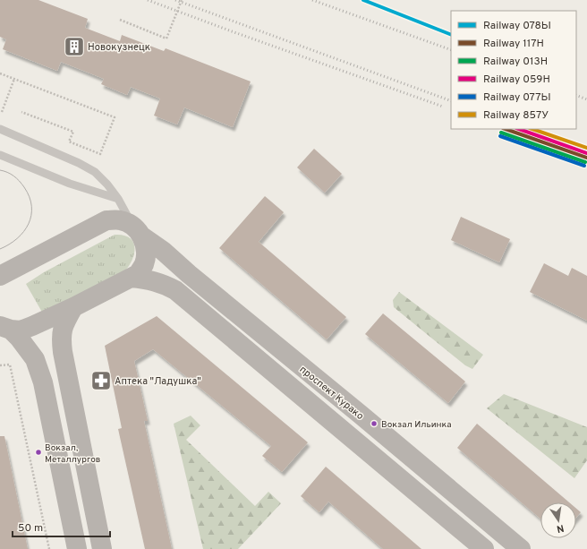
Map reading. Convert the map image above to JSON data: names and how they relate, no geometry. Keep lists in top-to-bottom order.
{
  "streets": {
    "main road": ["проспект Курако"]
  },
  "places": {
    "building": ["Новокузнецк"],
    "pharmacy": ["Аптека \"Ладушка\""],
    "other": ["Вокзал Ильинка", "Вокзал, Металлургов"]
  },
  "lines": [
    "rail line 078Ы",
    "rail line 117Н",
    "rail line 059Н",
    "rail line 857У",
    "rail line 013Н",
    "rail line 077Ы"
  ],
  "legend": [
    "Railway 078Ы",
    "Railway 117Н",
    "Railway 013Н",
    "Railway 059Н",
    "Railway 077Ы",
    "Railway 857У"
  ],
  "scale_bar": "50 m",
  "north": "bottom"
}
